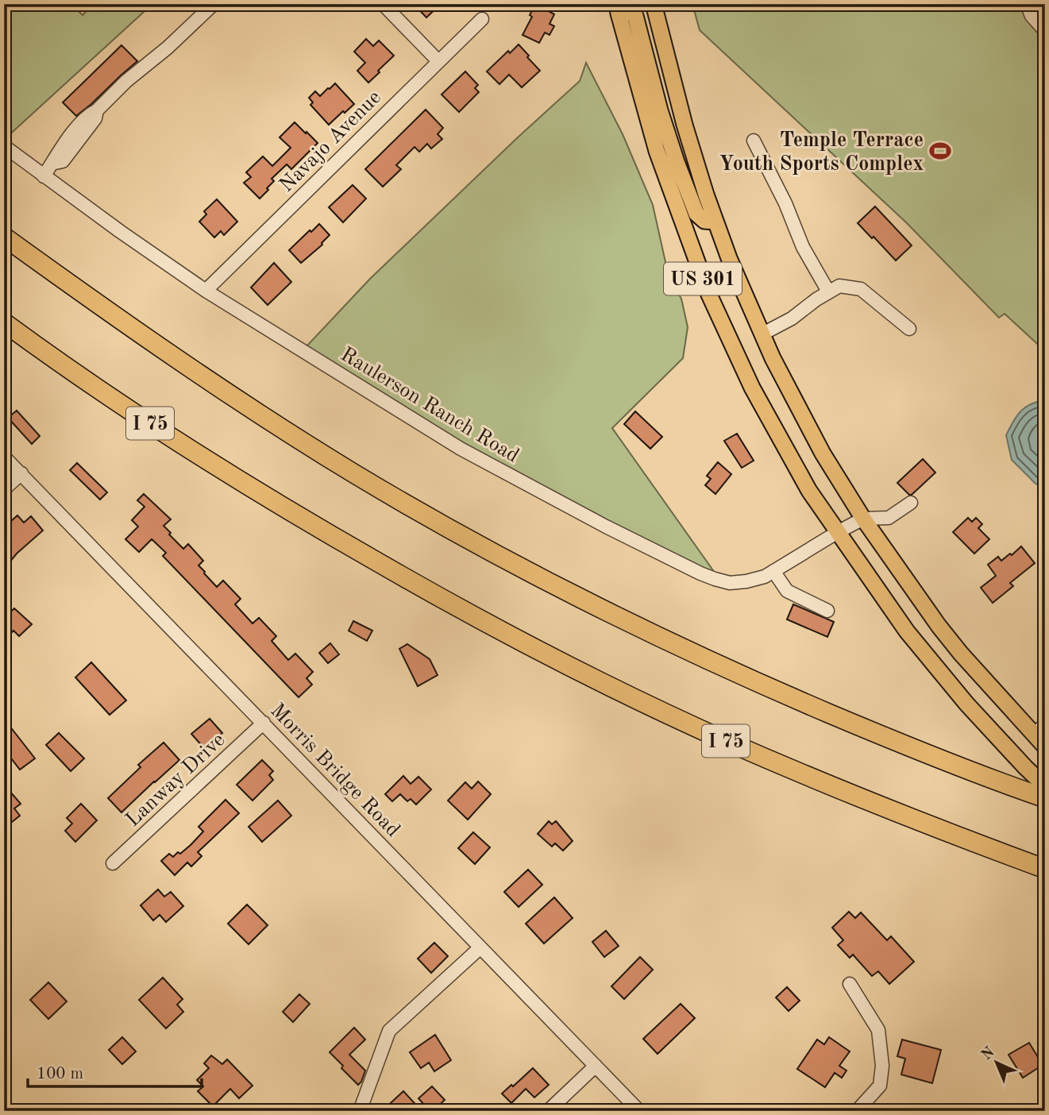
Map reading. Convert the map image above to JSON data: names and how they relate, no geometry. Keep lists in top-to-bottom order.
{
  "streets": {
    "highway": ["I 75"],
    "main road": ["US 301"],
    "street": [
      "Navajo Avenue",
      "Raulerson Ranch Road",
      "Morris Bridge Road",
      "Lanway Drive"
    ]
  },
  "crossings": [
    ["Navajo Avenue", "Raulerson Ranch Road"],
    ["US 301", "Raulerson Ranch Road"],
    ["Morris Bridge Road", "Lanway Drive"]
  ],
  "places": {
    "sports": ["Temple Terrace Youth Sports Complex"]
  },
  "scale_bar": "100 m",
  "north": "top left"
}
